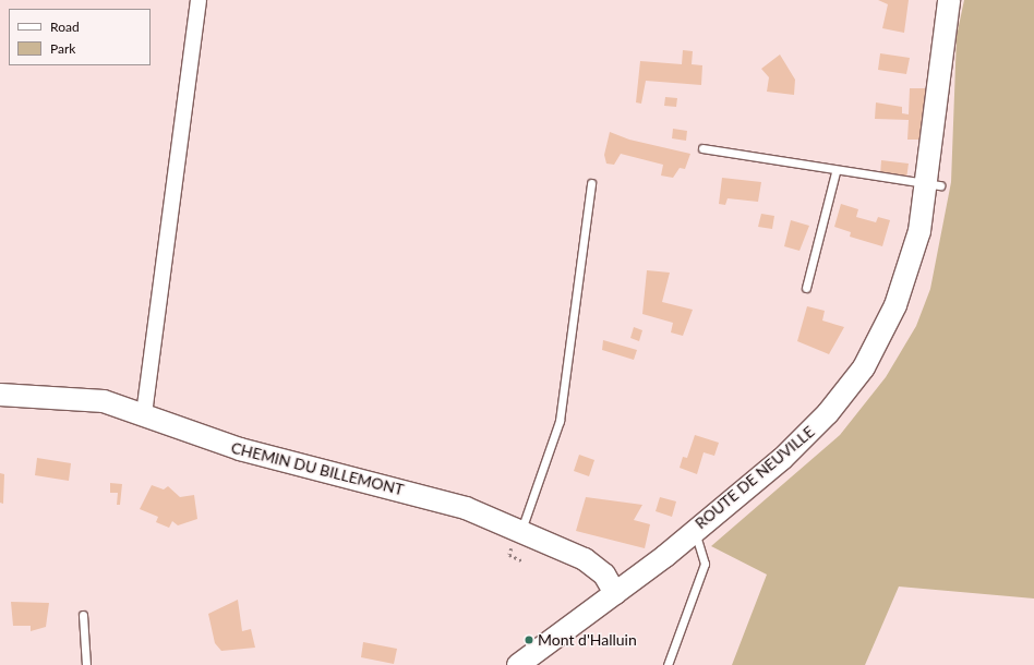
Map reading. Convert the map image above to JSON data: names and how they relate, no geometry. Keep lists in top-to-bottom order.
{
  "streets": {
    "main road": ["CHEMIN DU BILLEMONT", "ROUTE DE NEUVILLE"]
  },
  "crossings": [
    ["CHEMIN DU BILLEMONT", "ROUTE DE NEUVILLE"]
  ],
  "places": ["Mont d'Halluin"],
  "legend": ["Road", "Park"]
}
